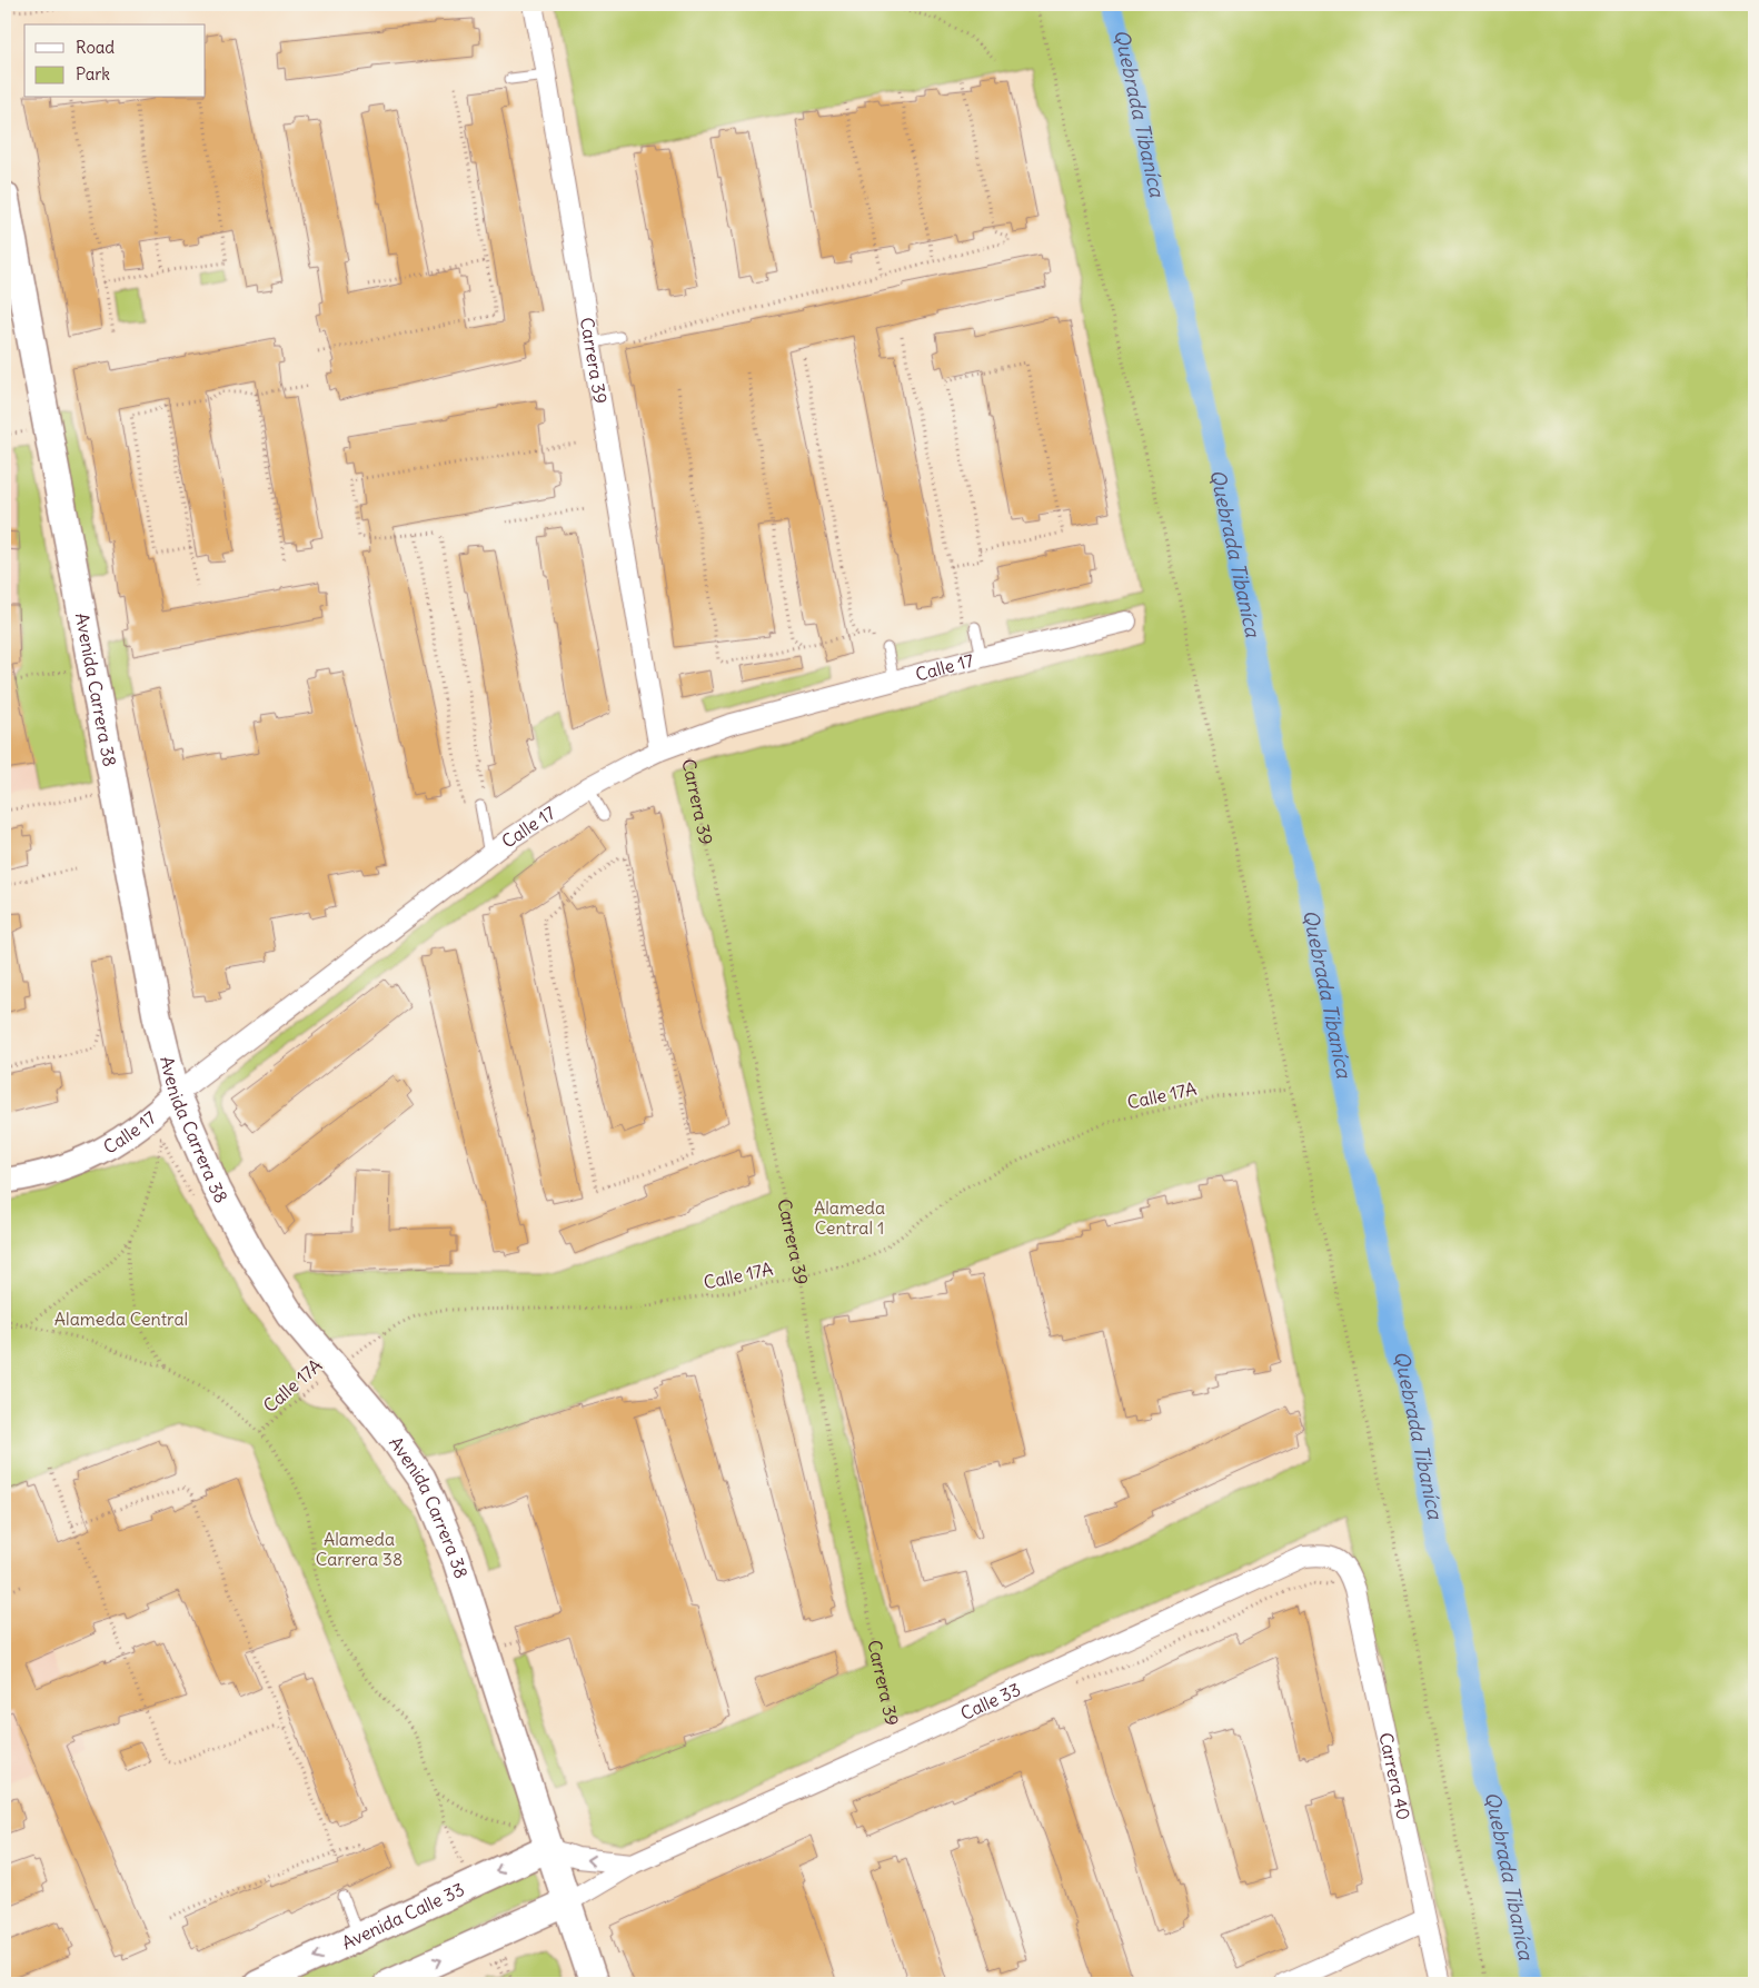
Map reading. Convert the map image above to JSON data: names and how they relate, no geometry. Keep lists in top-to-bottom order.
{
  "streets": {
    "main road": ["Avenida Carrera 38", "Avenida Calle 33"],
    "street": [
      "Carrera 39",
      "Calle 17",
      "Calle 33",
      "Carrera 40"
    ],
    "path": ["Calle 17A"]
  },
  "crossings": [
    ["Carrera 39", "Calle 17"],
    ["Carrera 39", "Calle 17A"],
    ["Carrera 39", "Calle 33"],
    ["Calle 17", "Avenida Carrera 38"],
    ["Avenida Carrera 38", "Calle 17A"],
    ["Avenida Carrera 38", "Calle 33"],
    ["Avenida Carrera 38", "Avenida Calle 33"],
    ["Calle 33", "Carrera 40"]
  ],
  "water": ["Quebrada Tibaníca"],
  "parks": ["Alameda Central 1", "Alameda Central", "Alameda Carrera 38"],
  "legend": ["Road", "Park"]
}
